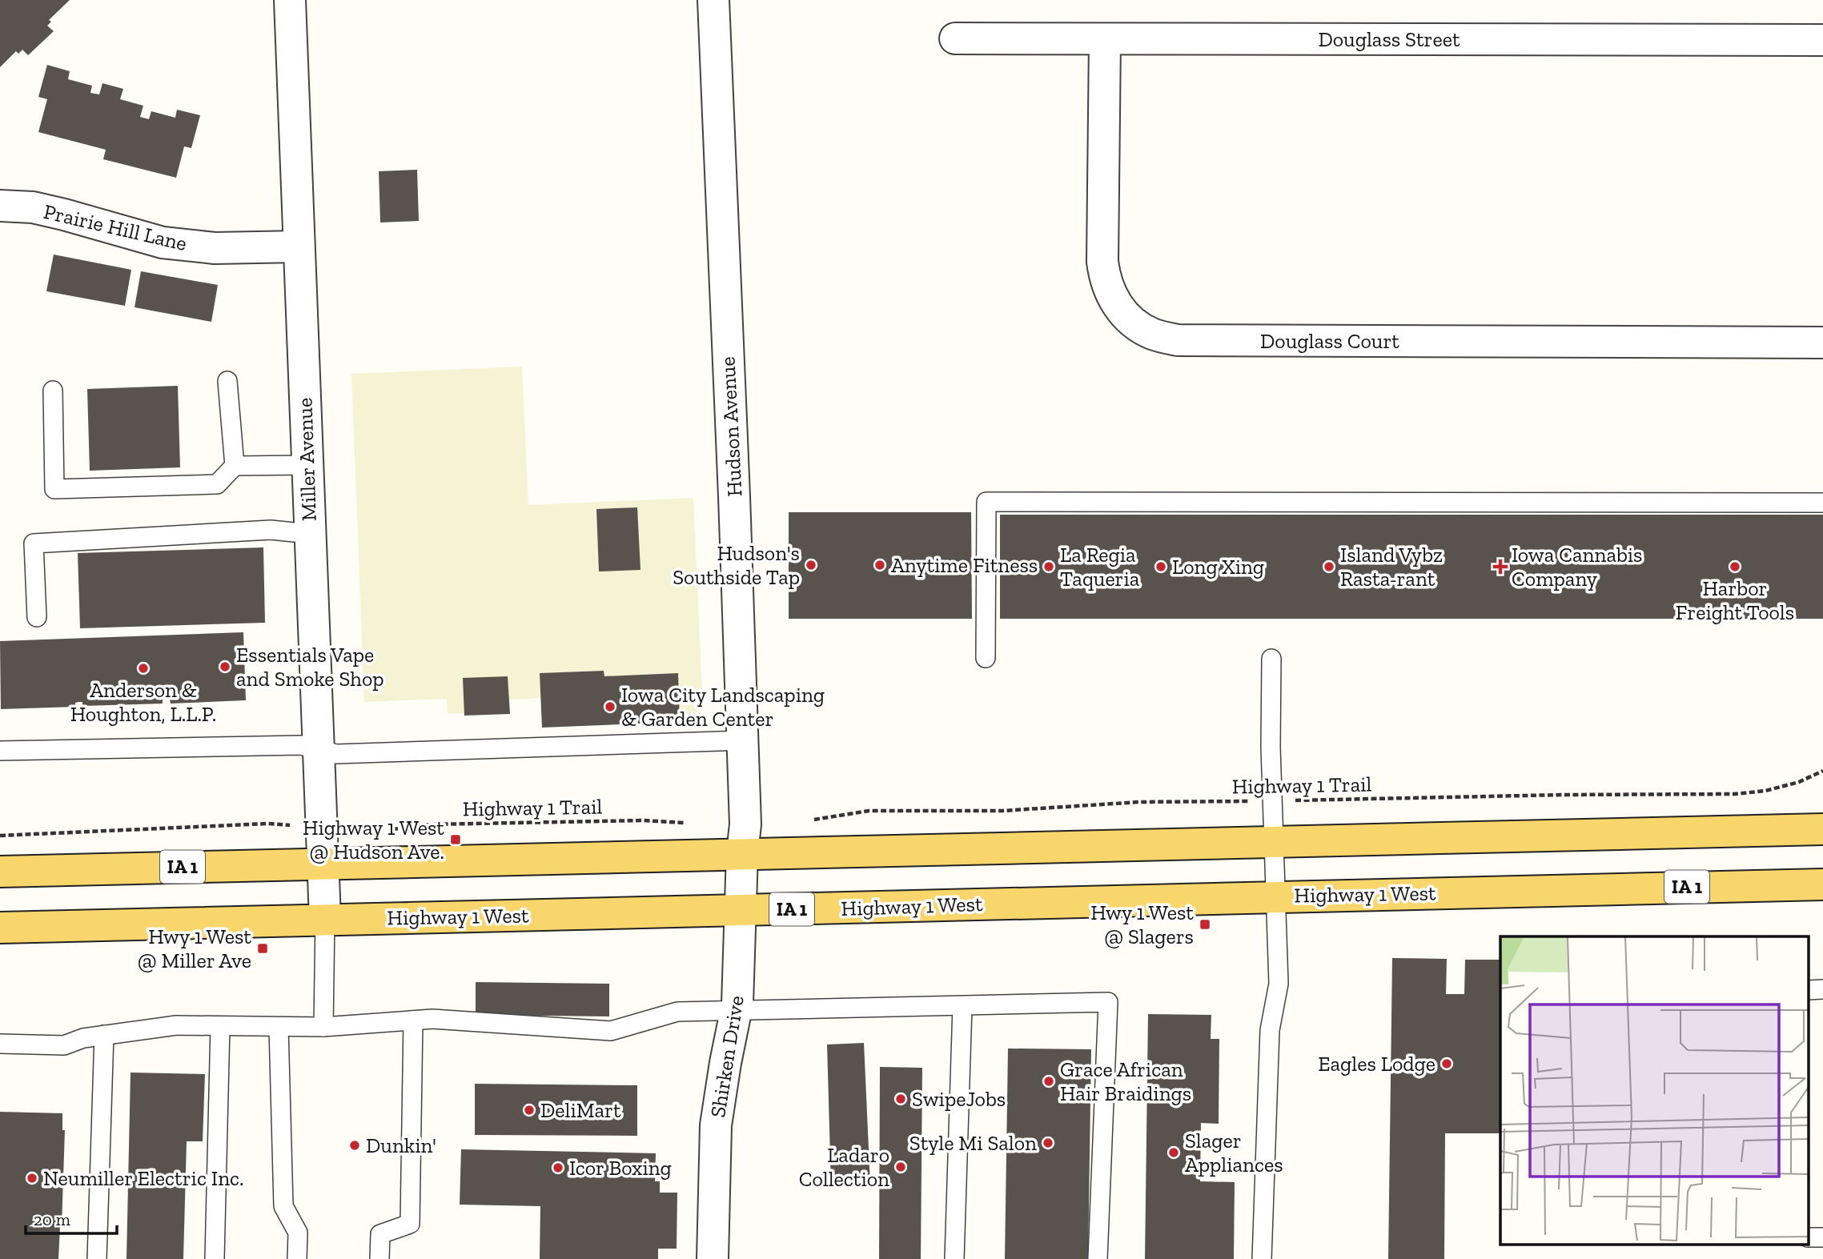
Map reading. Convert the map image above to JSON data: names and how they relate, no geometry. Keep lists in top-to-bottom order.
{
  "streets": {
    "main road": ["IA 1", "Highway 1 West"],
    "street": [
      "Douglass Street",
      "Prairie Hill Lane",
      "Douglass Court",
      "Hudson Avenue",
      "Miller Avenue",
      "Shirken Drive"
    ],
    "path": ["Highway 1 Trail"]
  },
  "crossings": [
    ["Douglass Street", "Douglass Court"],
    ["Prairie Hill Lane", "Miller Avenue"],
    ["Hudson Avenue", "IA 1"],
    ["Hudson Avenue", "Shirken Drive"],
    ["Miller Avenue", "IA 1"],
    ["Miller Avenue", "Highway 1 West"],
    ["IA 1", "Shirken Drive"],
    ["Highway 1 West", "Shirken Drive"]
  ],
  "places": {
    "other": [
      "Hudson's Southside Tap",
      "Anytime Fitness",
      "La Regia Taqueria",
      "Long Xing",
      "Island Vybz Rasta-rant",
      "Harbor Freight Tools",
      "Essentials Vape and Smoke Shop",
      "Anderson & Houghton, L.L.P.",
      "Iowa City Landscaping & Garden Center",
      "Eagles Lodge",
      "Grace African Hair Braidings",
      "SwipeJobs",
      "DeliMart",
      "Style Mi Salon",
      "Dunkin'",
      "Slager Appliances",
      "Ladaro Collection",
      "Icor Boxing",
      "Neumiller Electric Inc."
    ],
    "health": ["Iowa Cannabis Company"],
    "transit": ["Highway 1 West @ Hudson Ave.", "Hwy 1 West @ Slagers", "Hwy 1 West @ Miller Ave"]
  },
  "scale_bar": "20 m"
}
